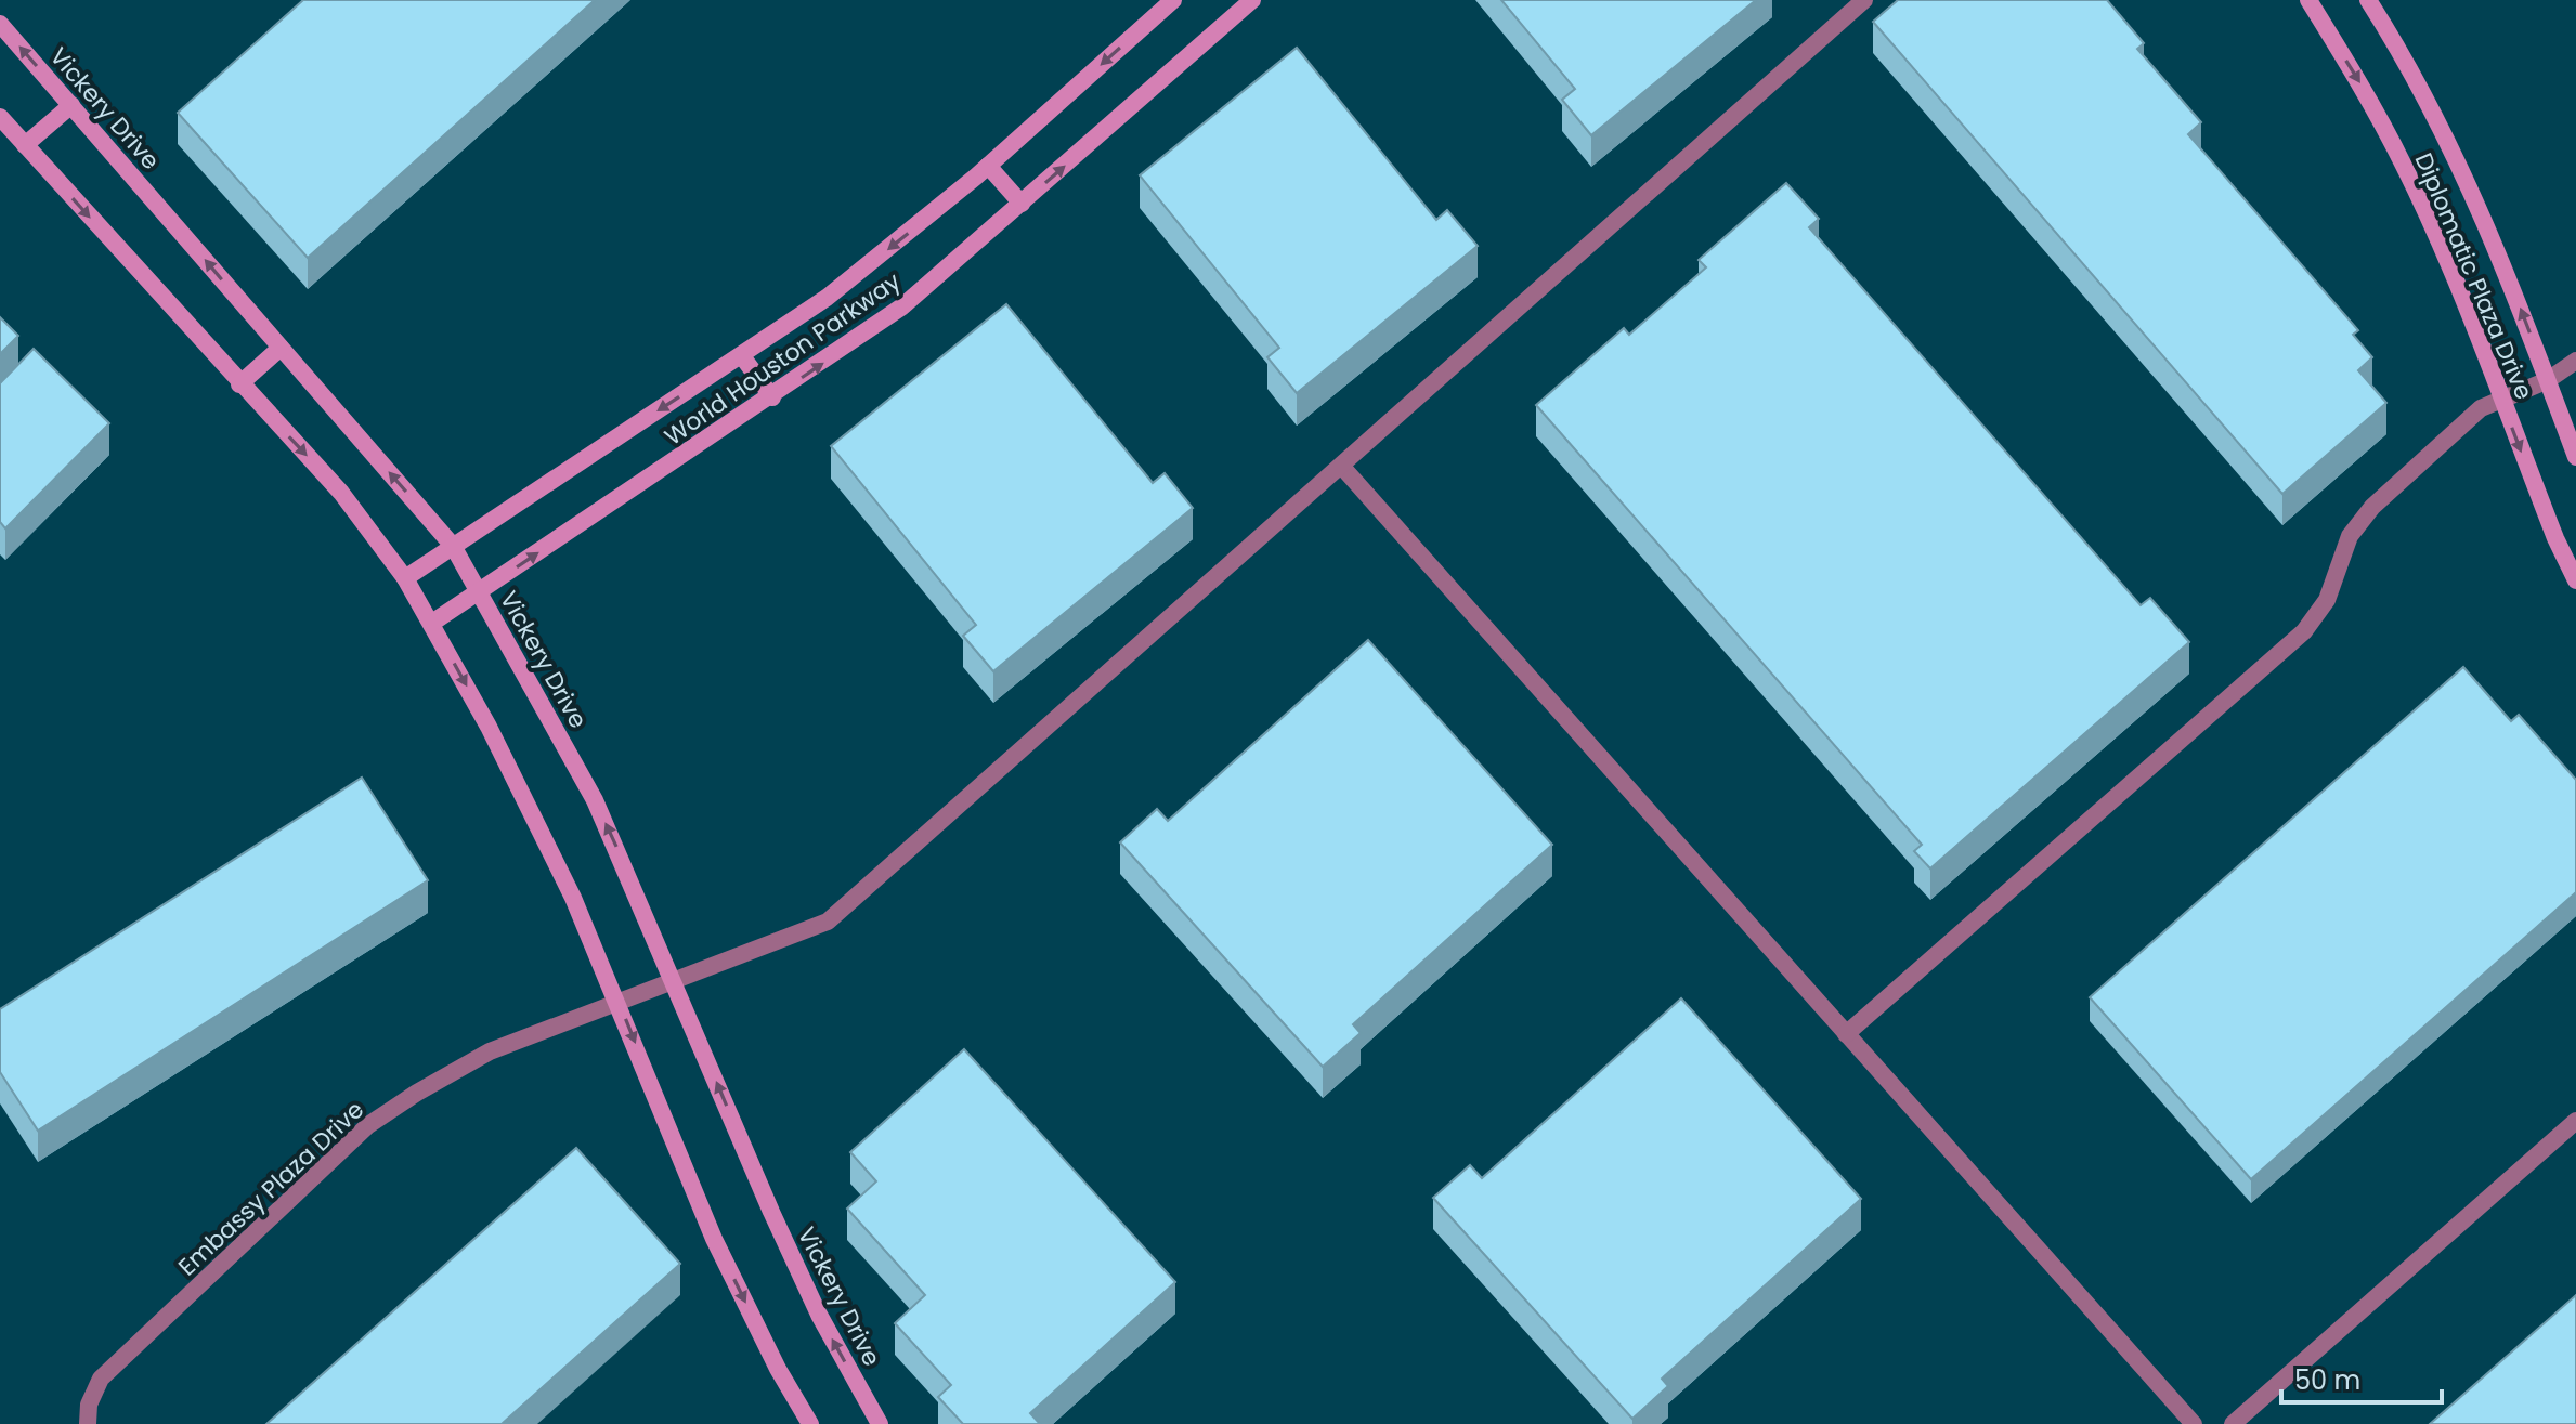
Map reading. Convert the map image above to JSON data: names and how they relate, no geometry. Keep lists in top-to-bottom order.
{
  "streets": {
    "main road": ["Vickery Drive", "Diplomatic Plaza Drive", "World Houston Parkway"],
    "street": ["Embassy Plaza Drive"]
  },
  "crossings": [
    ["Vickery Drive", "World Houston Parkway"],
    ["Vickery Drive", "Embassy Plaza Drive"]
  ],
  "scale_bar": "50 m"
}
